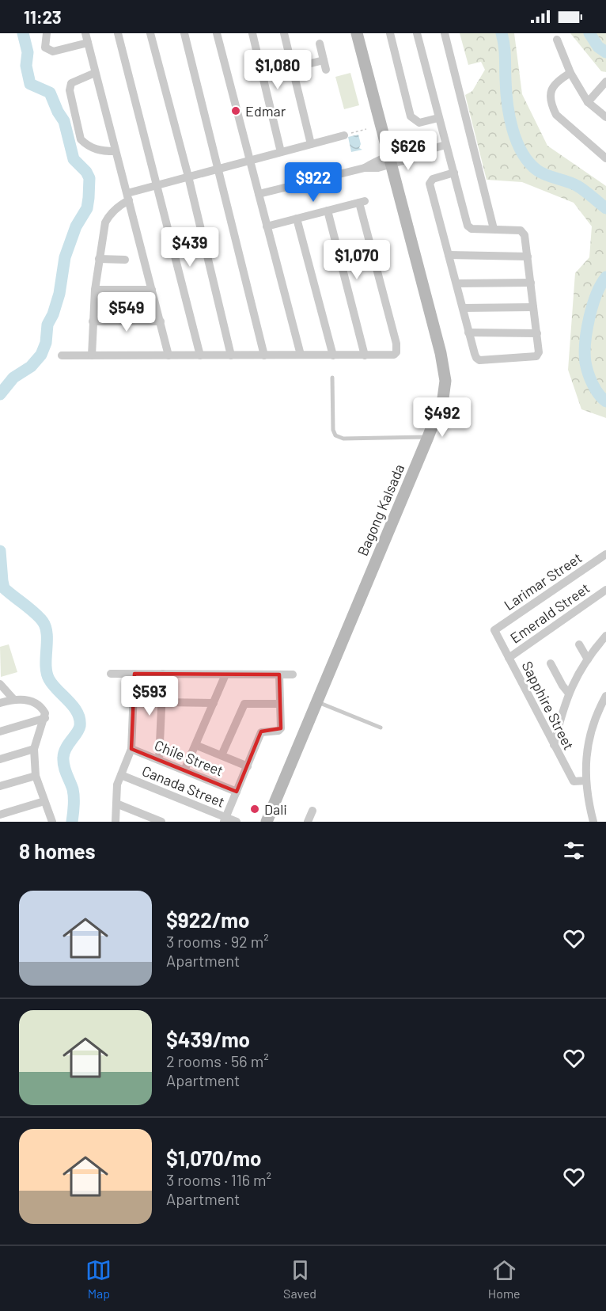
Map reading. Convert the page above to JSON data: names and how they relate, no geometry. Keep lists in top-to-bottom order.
{
  "streets": {
    "street": [
      "Bagong Kalsada",
      "Larimar Street",
      "Emerald Street",
      "Sapphire Street",
      "Chile Street",
      "Canada Street"
    ]
  },
  "crossings": [
    ["Larimar Street", "Sapphire Street"],
    ["Emerald Street", "Sapphire Street"]
  ],
  "places": ["Edmar", "Dali"],
  "page": {
    "status": "11:23",
    "price": [
      "$1,080",
      "$626",
      "$922",
      "$439",
      "$1,070",
      "$549",
      "$492",
      "$593"
    ],
    "heading": "8 homes",
    "list": [
      {
        "name": "$922/mo",
        "note": "3 rooms · 92 m² · Apartment"
      },
      {
        "name": "$439/mo",
        "note": "2 rooms · 56 m² · Apartment"
      },
      {
        "name": "$1,070/mo",
        "note": "3 rooms · 116 m² · Apartment"
      }
    ],
    "tabs": ["Map", "Saved", "Home"]
  }
}
